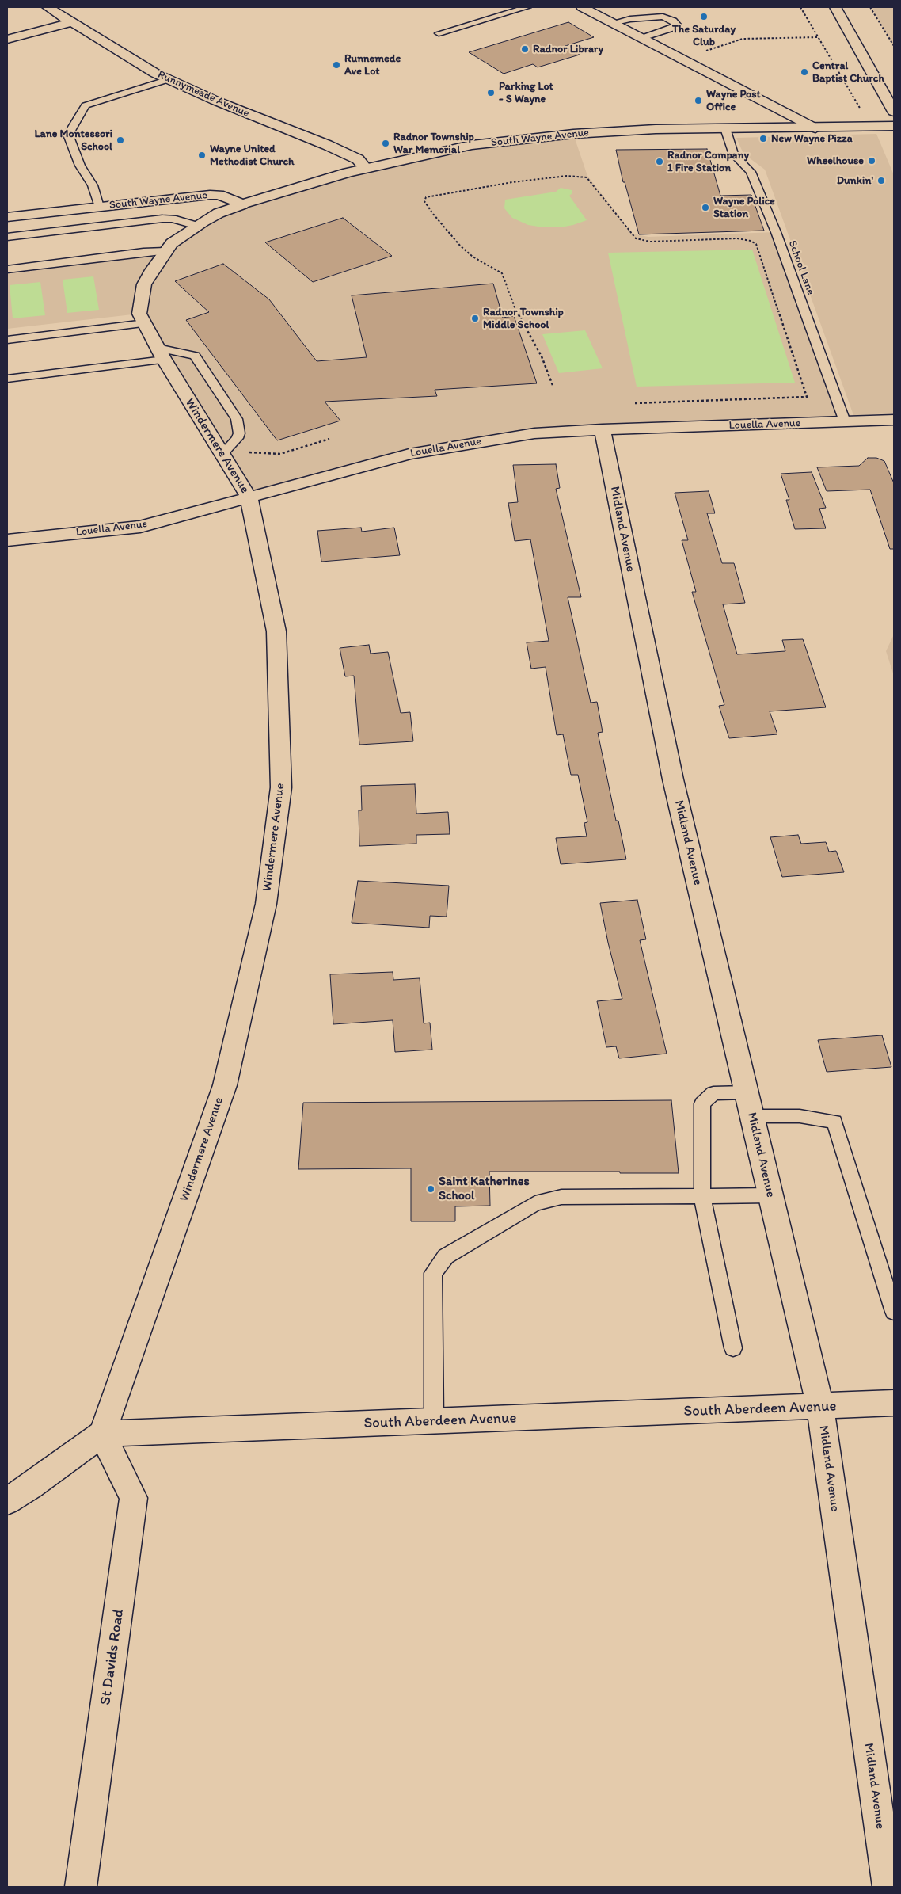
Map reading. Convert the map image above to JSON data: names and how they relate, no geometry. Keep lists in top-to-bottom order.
{
  "streets": {
    "main road": [
      "Runnymeade Avenue",
      "South Wayne Avenue",
      "Louella Avenue",
      "Windermere Avenue",
      "Midland Avenue",
      "South Aberdeen Avenue",
      "St Davids Road"
    ],
    "lane": ["School Lane"]
  },
  "crossings": [
    ["Runnymeade Avenue", "South Wayne Avenue"],
    ["South Wayne Avenue", "School Lane"],
    ["South Wayne Avenue", "Windermere Avenue"],
    ["School Lane", "Louella Avenue"],
    ["Louella Avenue", "Windermere Avenue"],
    ["Louella Avenue", "Midland Avenue"],
    ["Windermere Avenue", "South Aberdeen Avenue"],
    ["Windermere Avenue", "St Davids Road"],
    ["Midland Avenue", "South Aberdeen Avenue"],
    ["South Aberdeen Avenue", "St Davids Road"]
  ],
  "places": [
    "The Saturday Club",
    "Radnor Library",
    "Runnemede Ave Lot",
    "Central Baptist Church",
    "Parking Lot - S Wayne",
    "Wayne Post Office",
    "New Wayne Pizza",
    "Lane Montessori School",
    "Radnor Township War Memorial",
    "Wayne United Methodist Church",
    "Wheelhouse",
    "Radnor Company 1 Fire Station",
    "Dunkin'",
    "Wayne Police Station",
    "Radnor Township Middle School",
    "Saint Katherines School"
  ]
}
